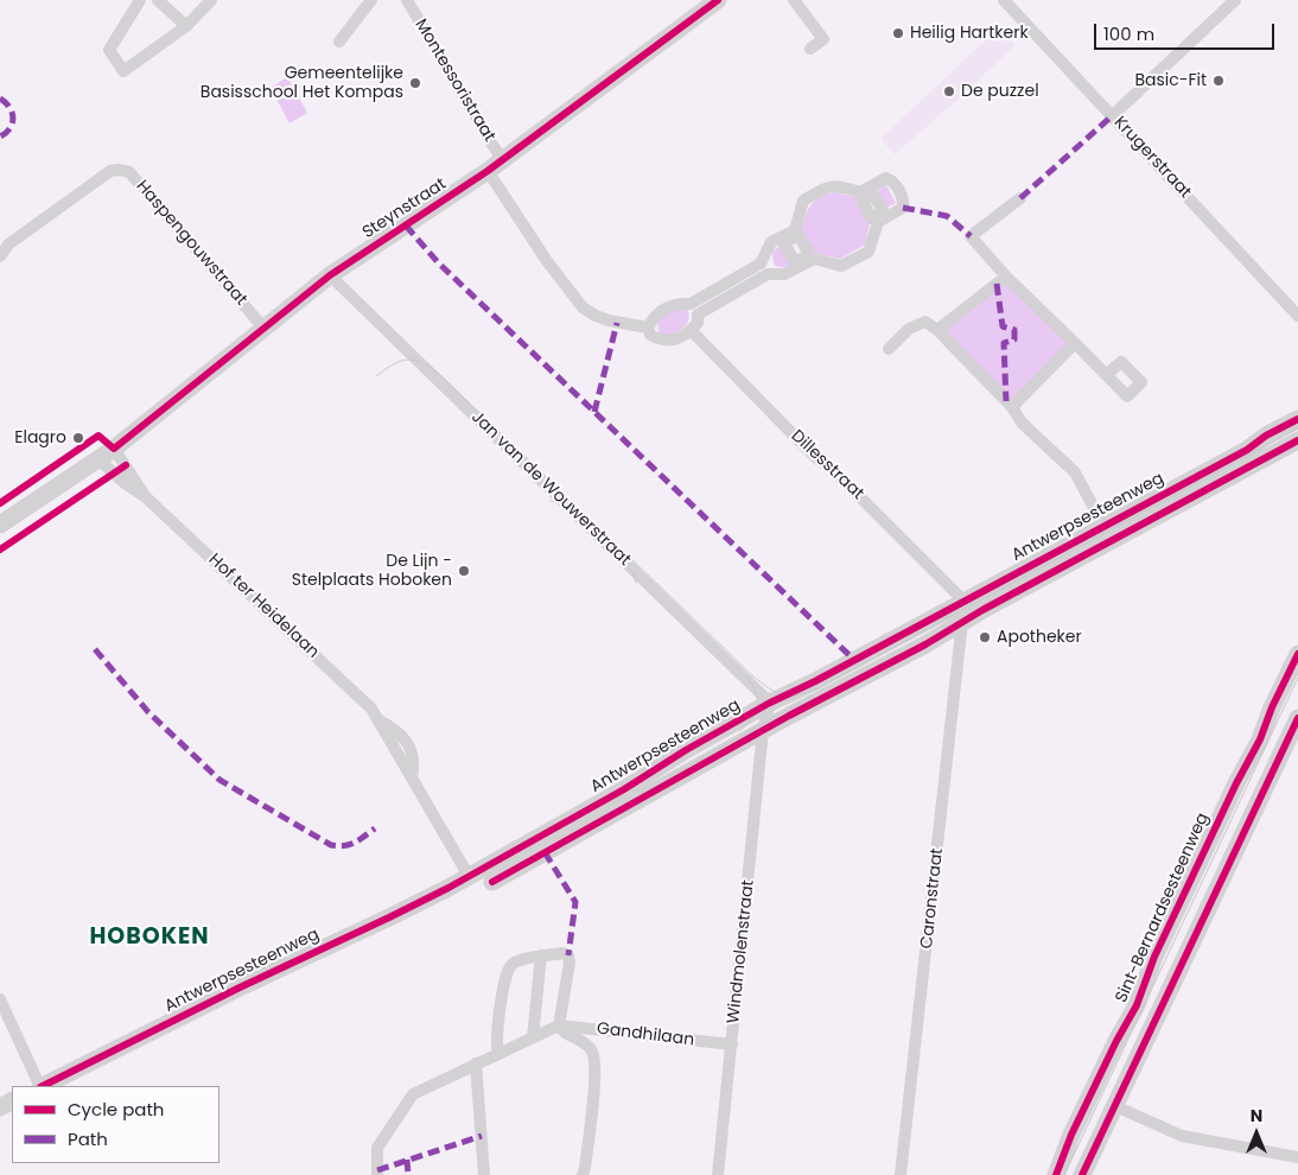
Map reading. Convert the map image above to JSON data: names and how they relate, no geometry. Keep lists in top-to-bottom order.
{
  "streets": {
    "street": [
      "Montessoristraat",
      "Krugerstraat",
      "Steynstraat",
      "Haspengouwstraat",
      "Dillesstraat",
      "Jan van de Wouwerstraat",
      "Antwerpsesteenweg",
      "Hof ter Heidelaan",
      "Caronstraat",
      "Sint-Bernardsesteenweg",
      "Windmolenstraat",
      "Gandhilaan"
    ]
  },
  "crossings": [
    ["Montessoristraat", "Steynstraat"],
    ["Steynstraat", "Haspengouwstraat"],
    ["Steynstraat", "Jan van de Wouwerstraat"],
    ["Steynstraat", "Hof ter Heidelaan"],
    ["Dillesstraat", "Antwerpsesteenweg"],
    ["Jan van de Wouwerstraat", "Antwerpsesteenweg"],
    ["Jan van de Wouwerstraat", "Windmolenstraat"],
    ["Antwerpsesteenweg", "Hof ter Heidelaan"],
    ["Antwerpsesteenweg", "Caronstraat"],
    ["Antwerpsesteenweg", "Windmolenstraat"],
    ["Windmolenstraat", "Gandhilaan"]
  ],
  "districts": ["HOBOKEN"],
  "places": [
    "Heilig Hartkerk",
    "Basic-Fit",
    "Gemeentelijke Basisschool Het Kompas",
    "De puzzel",
    "Elagro",
    "De Lijn - Stelplaats Hoboken",
    "Apotheker"
  ],
  "legend": ["Cycle path", "Path"],
  "scale_bar": "100 m",
  "north": "top"
}
